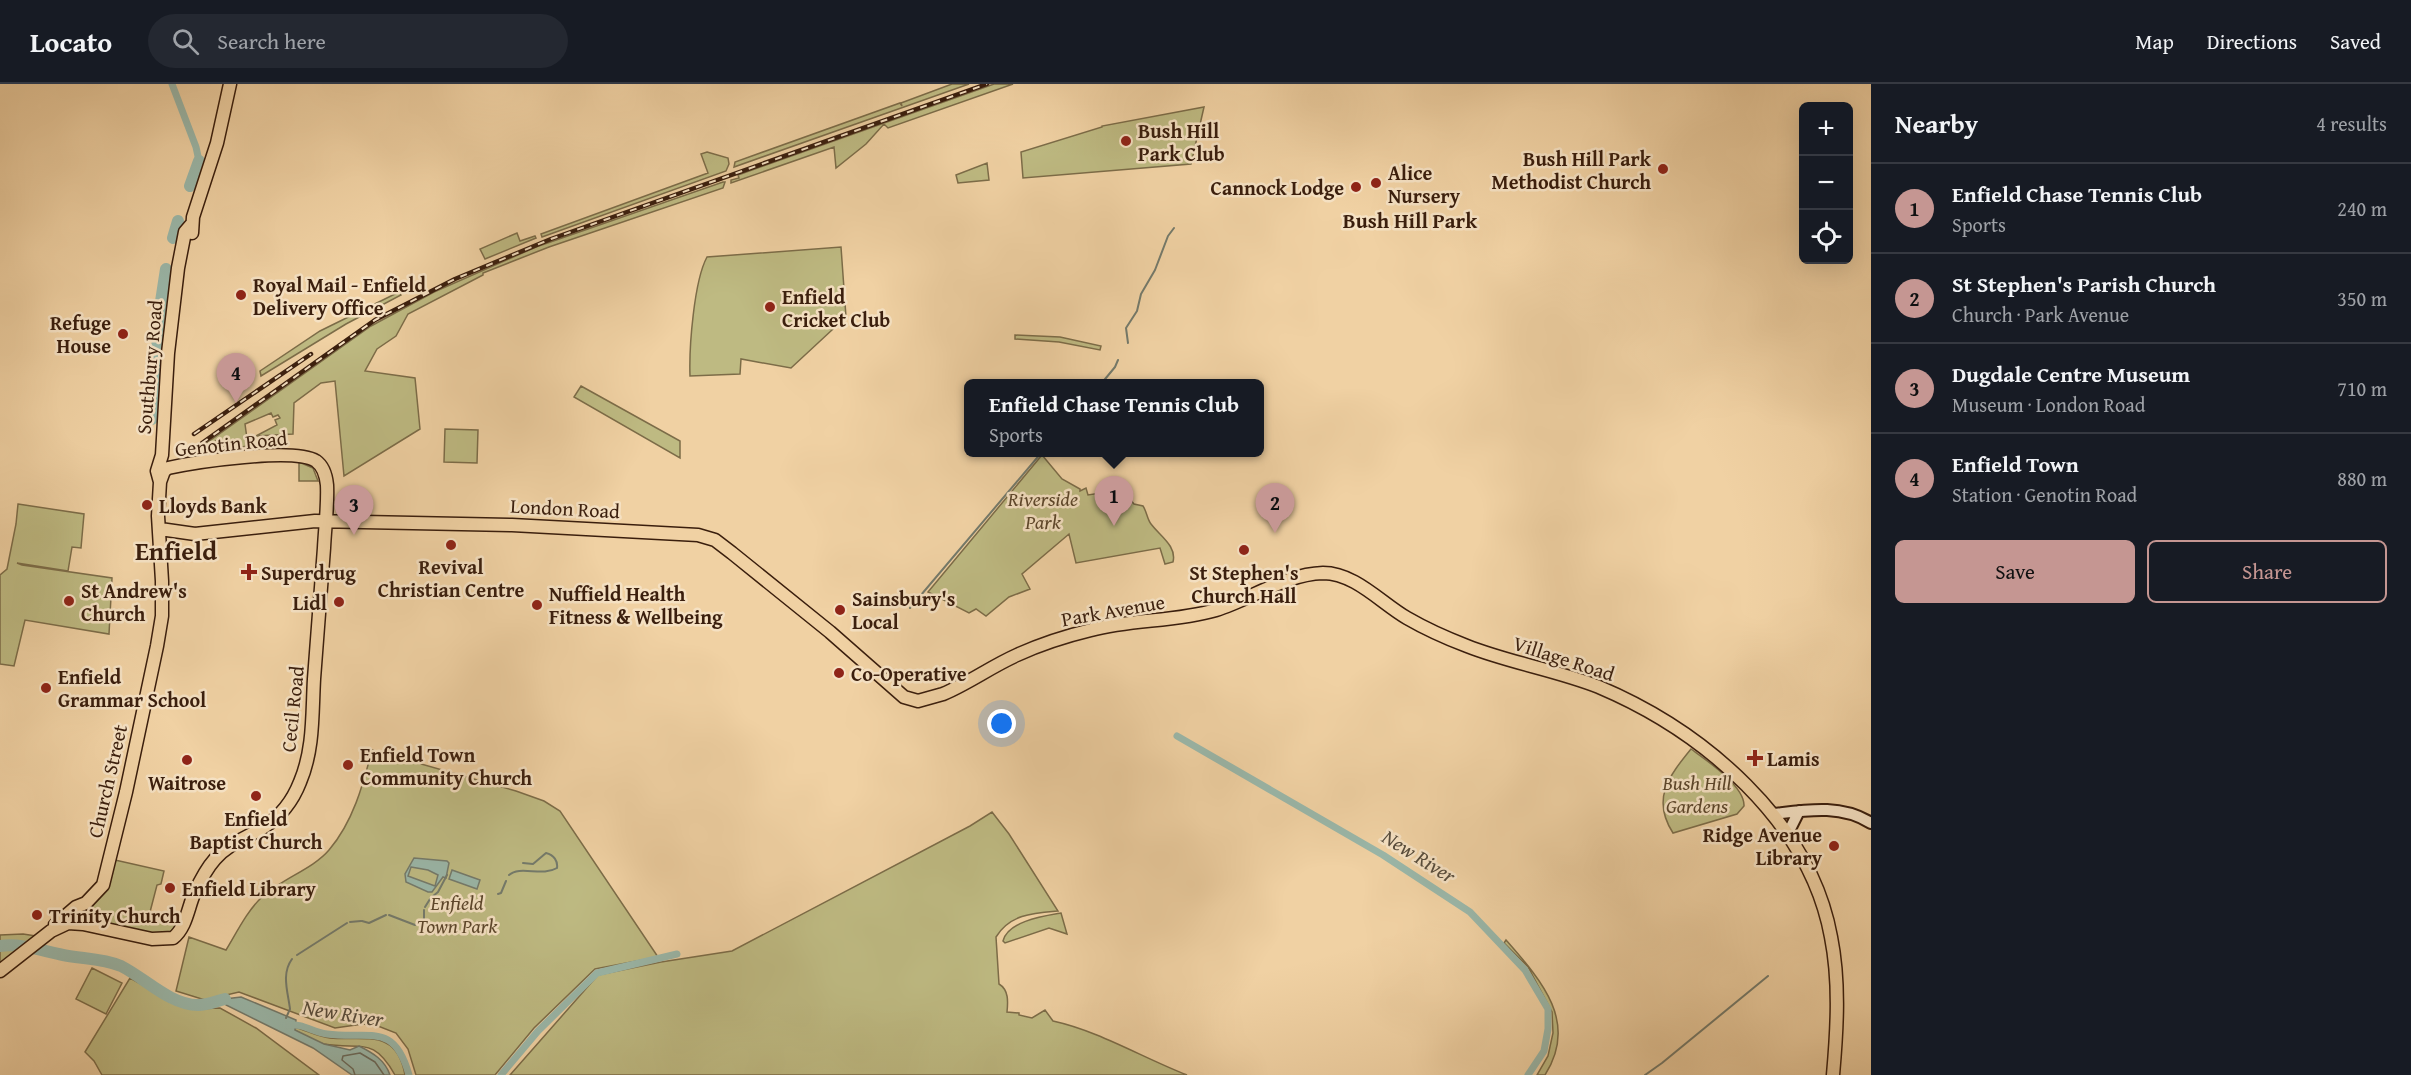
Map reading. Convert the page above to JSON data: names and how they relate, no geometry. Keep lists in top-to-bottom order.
{
  "streets": {
    "main road": [
      "Southbury Road",
      "Genotin Road",
      "London Road",
      "Park Avenue",
      "Village Road",
      "Cecil Road",
      "Church Street"
    ]
  },
  "crossings": [
    ["Southbury Road", "Genotin Road"],
    ["Southbury Road", "London Road"],
    ["Southbury Road", "Church Street"],
    ["Genotin Road", "London Road"],
    ["London Road", "Park Avenue"],
    ["London Road", "Cecil Road"],
    ["London Road", "Church Street"],
    ["Park Avenue", "Village Road"],
    ["Cecil Road", "Church Street"]
  ],
  "districts": ["Bush Hill Park", "Enfield"],
  "water": ["New River"],
  "parks": ["Riverside Park", "Bush Hill Gardens", "Enfield Town Park"],
  "places": {
    "other": [
      "Bush Hill Park Club",
      "Bush Hill Park Methodist Church",
      "Alice Nursery",
      "Cannock Lodge",
      "Royal Mail - Enfield Delivery Office",
      "Enfield Cricket Club",
      "Refuge House",
      "Lloyds Bank",
      "Revival Christian Centre",
      "St Stephen's Church Hall",
      "St Andrew's Church",
      "Lidl",
      "Nuffield Health Fitness & Wellbeing",
      "Sainsbury's Local",
      "Co-Operative",
      "Enfield Grammar School",
      "Waitrose",
      "Enfield Town Community Church",
      "Enfield Baptist Church",
      "Ridge Avenue Library",
      "Enfield Library",
      "Trinity Church"
    ],
    "health": ["Superdrug", "Lamis"]
  },
  "page": {
    "header": "Locato",
    "search": "Search here",
    "nav": ["Map", "Directions", "Saved"],
    "heading": ["Nearby", "4 results"],
    "map_buttons": ["+", "−"],
    "list": [
      {
        "mark": "1",
        "name": "Enfield Chase Tennis Club",
        "note": "Sports",
        "value": "240 m"
      },
      {
        "mark": "2",
        "name": "St Stephen's Parish Church",
        "note": "Church · Park Avenue",
        "value": "350 m"
      },
      {
        "mark": "3",
        "name": "Dugdale Centre Museum",
        "note": "Museum · London Road",
        "value": "710 m"
      },
      {
        "mark": "4",
        "name": "Enfield Town",
        "note": "Station · Genotin Road",
        "value": "880 m"
      }
    ],
    "pins": [
      "4",
      "1",
      "2",
      "3"
    ],
    "popup": ["Enfield Chase Tennis Club", "Sports"],
    "buttons": ["Save", "Share"]
  }
}
